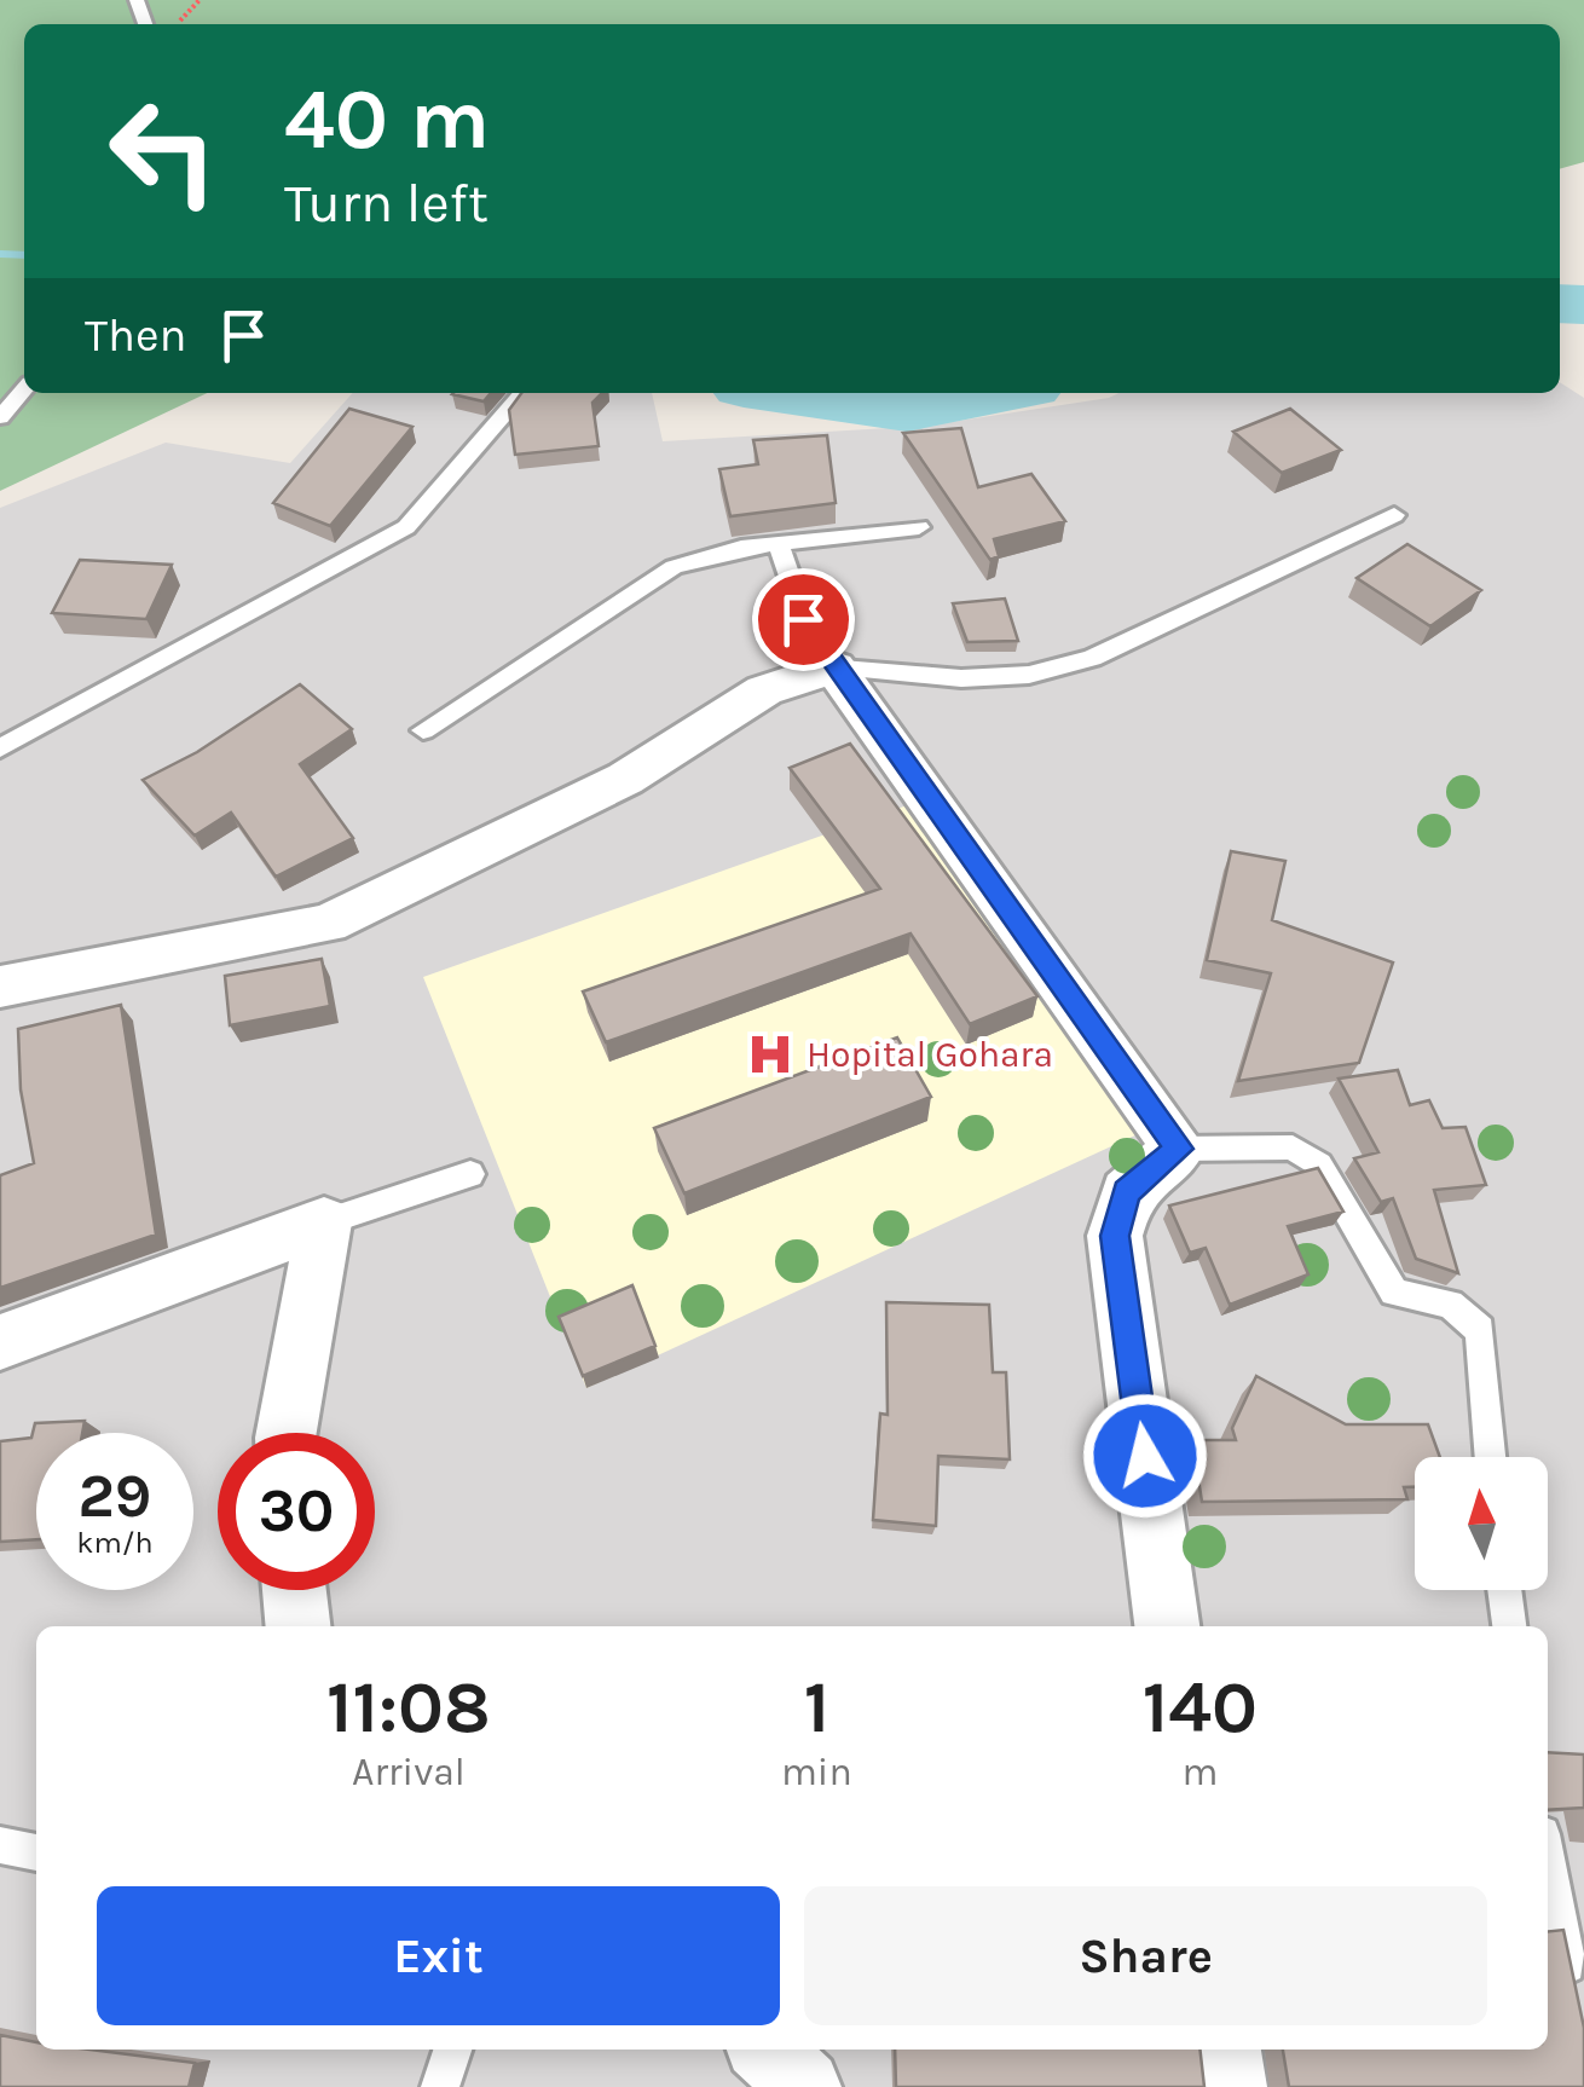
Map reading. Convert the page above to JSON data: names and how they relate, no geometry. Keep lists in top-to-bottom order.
{
  "places": {
    "hospital": ["Hopital Gohara"]
  },
  "north": "top",
  "page": {
    "turn": ["40 m", "Turn left"],
    "then": "Then",
    "speed": "29 km/h",
    "limit": "30",
    "eta": [
      "11:08",
      "Arrival",
      "1",
      "min",
      "140",
      "m"
    ],
    "buttons": ["Exit", "Share"]
  }
}
